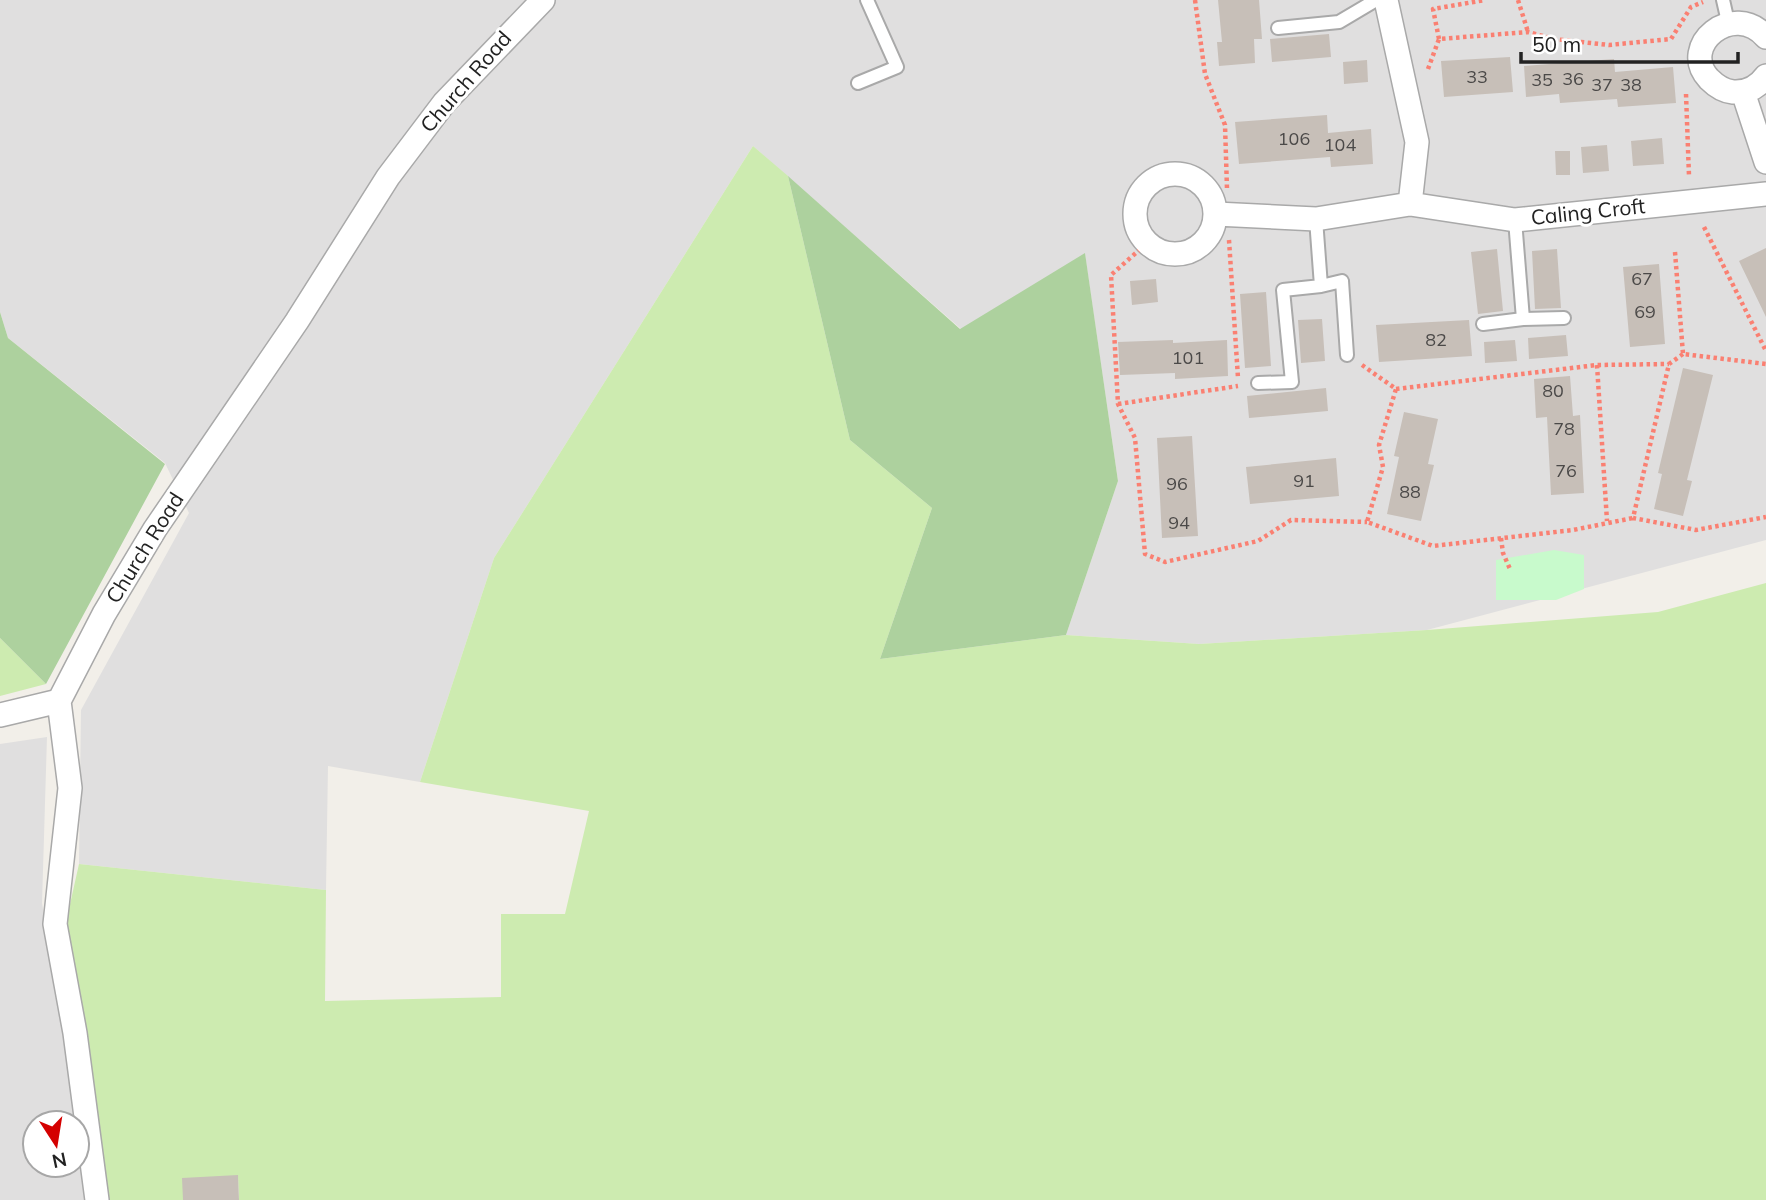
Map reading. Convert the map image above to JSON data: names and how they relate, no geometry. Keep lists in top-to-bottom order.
{
  "streets": {
    "street": ["Church Road", "Caling Croft"]
  },
  "house_numbers": [
    "33",
    "36",
    "35",
    "37",
    "38",
    "106",
    "104",
    "67",
    "69",
    "82",
    "101",
    "80",
    "78",
    "76",
    "91",
    "96",
    "88",
    "94"
  ],
  "scale_bar": "50 m",
  "north": "bottom"
}
